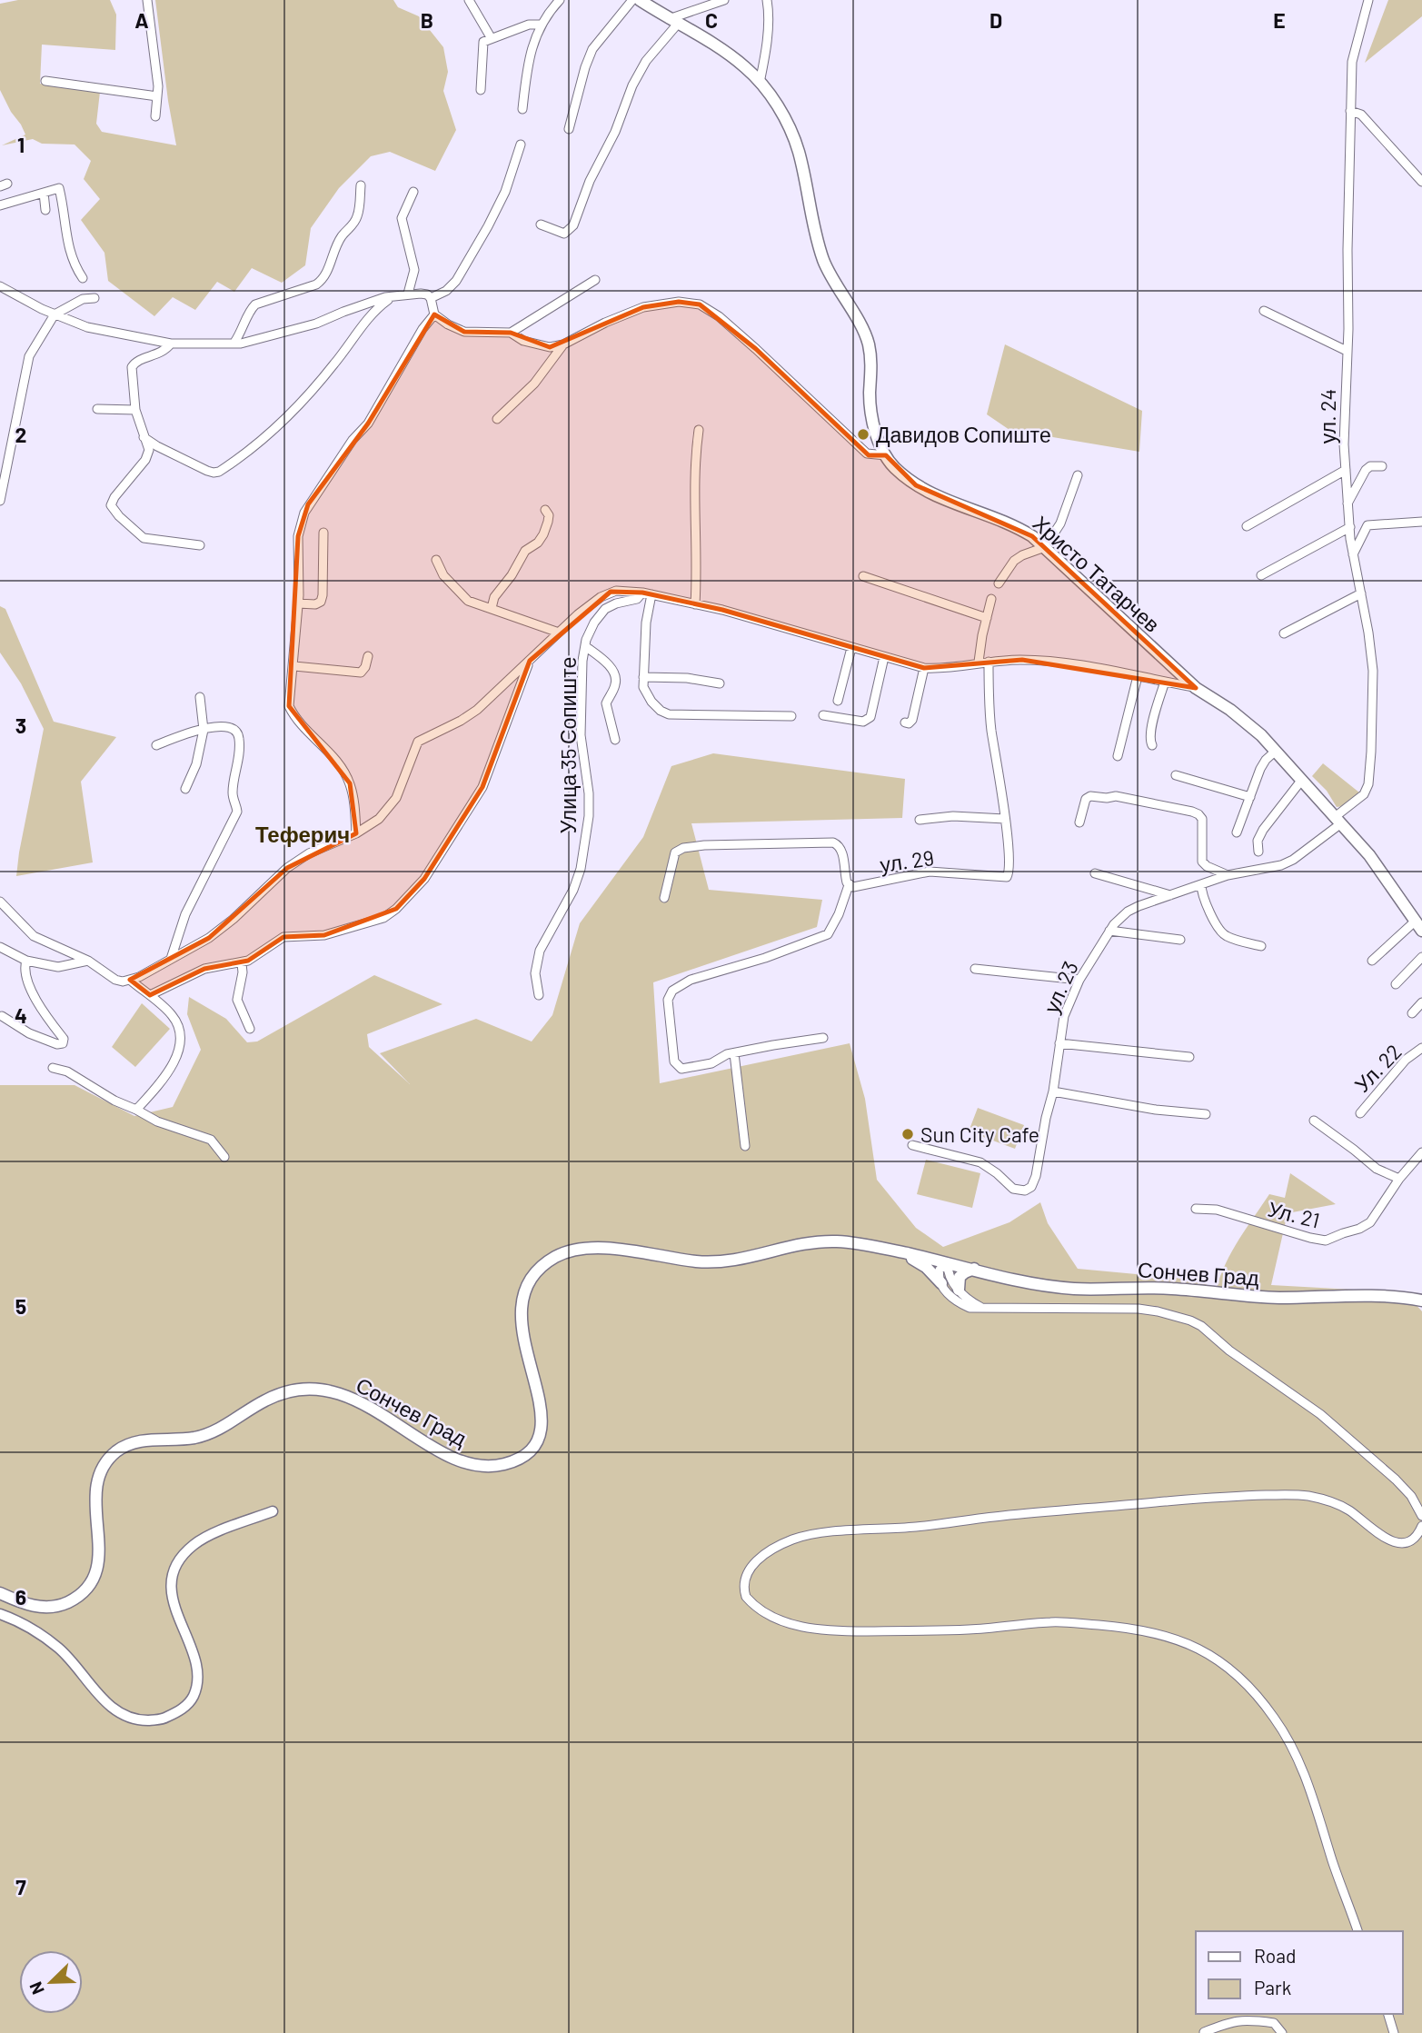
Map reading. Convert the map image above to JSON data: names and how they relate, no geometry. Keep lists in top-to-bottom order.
{
  "streets": {
    "main road": ["Христо Татарчев", "Сончев Град"],
    "street": [
      "ул. 24",
      "Улица 35 Сопиште",
      "ул. 29",
      "ул. 23",
      "Ул. 22",
      "Ул. 21"
    ]
  },
  "crossings": [
    ["ул. 24", "Христо Татарчев"],
    ["ул. 24", "ул. 23"],
    ["Христо Татарчев", "ул. 23"]
  ],
  "districts": ["Теферич"],
  "places": ["Давидов Сопиште", "Sun City Cafe"],
  "legend": ["Road", "Park"],
  "north": "bottom left",
  "grid": {
    "columns": [
      "A",
      "B",
      "C",
      "D",
      "E"
    ],
    "rows": [
      "1",
      "2",
      "3",
      "4",
      "5",
      "6",
      "7"
    ]
  }
}
